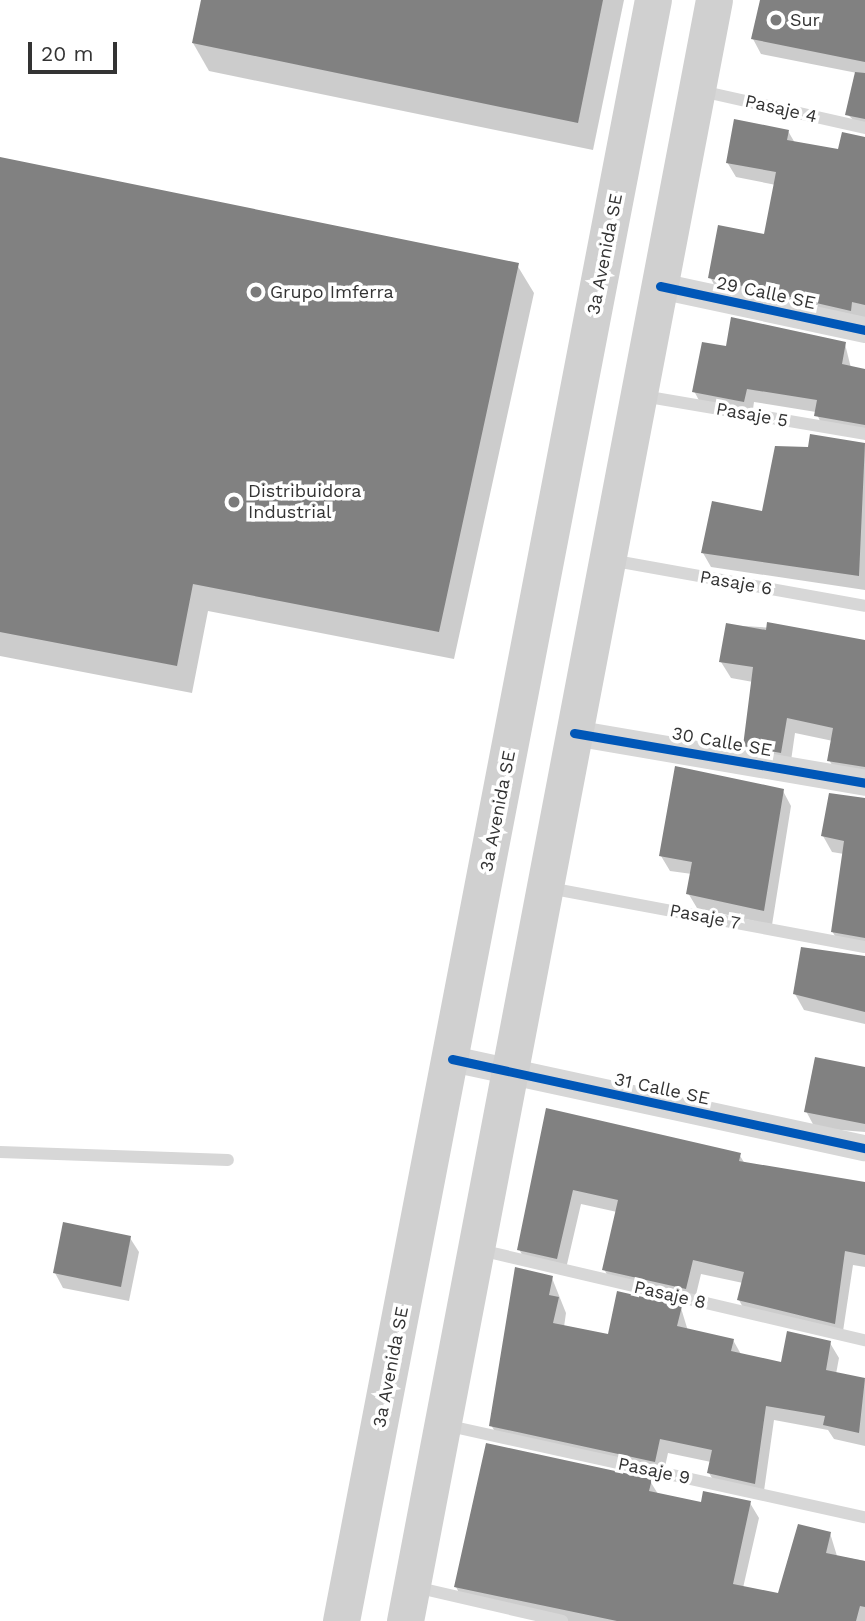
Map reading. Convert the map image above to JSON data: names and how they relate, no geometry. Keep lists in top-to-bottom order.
{
  "streets": {
    "main road": ["3a Avenida SE"],
    "street": ["29 Calle SE", "30 Calle SE", "31 Calle SE"],
    "lane": [
      "Pasaje 4",
      "Pasaje 5",
      "Pasaje 6",
      "Pasaje 7",
      "Pasaje 8",
      "Pasaje 9"
    ]
  },
  "crossings": [
    ["3a Avenida SE", "31 Calle SE"]
  ],
  "places": ["Sur", "Grupo Imferra", "Distribuidora Industrial"],
  "scale_bar": "20 m"
}
